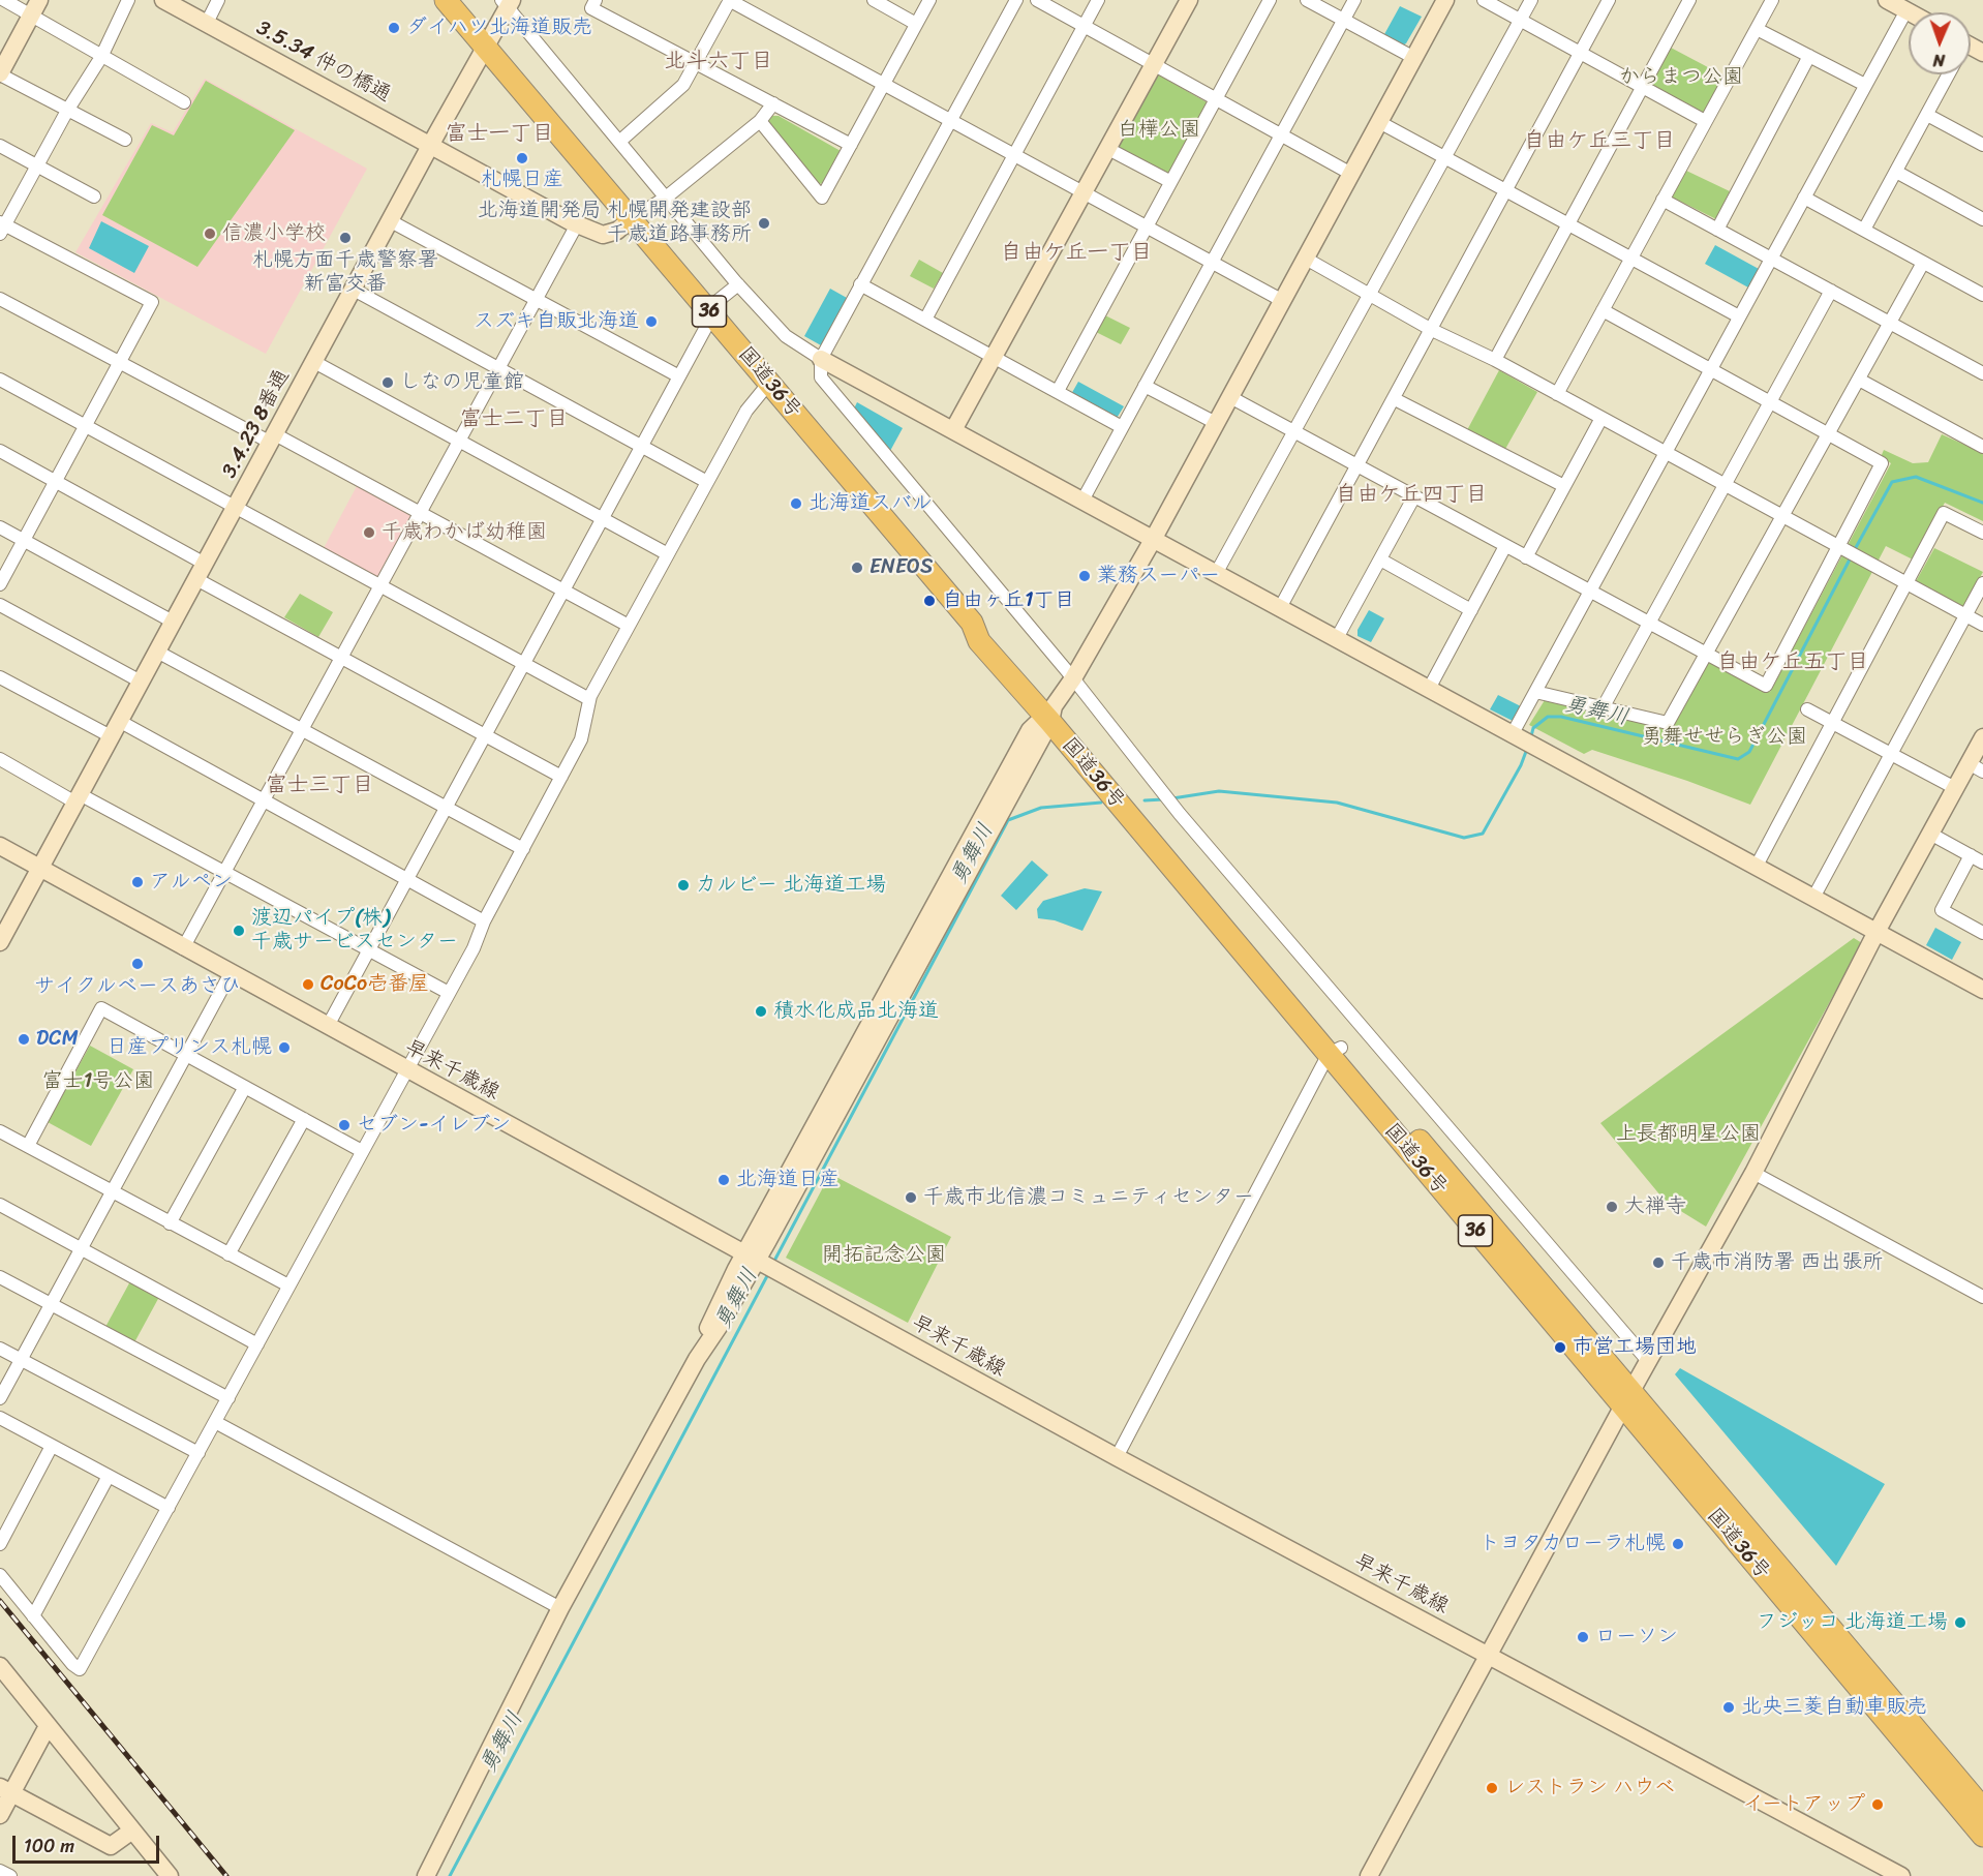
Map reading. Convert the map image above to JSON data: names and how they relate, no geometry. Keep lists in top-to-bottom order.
{
  "streets": {
    "highway": ["36", "国道36号"],
    "street": ["3.5.34 仲の橋通", "3.4.23 8番通", "早来千歳線"]
  },
  "crossings": [
    ["3.5.34 仲の橋通", "国道36号"],
    ["3.5.34 仲の橋通", "3.4.23 8番通"],
    ["国道36号", "3.4.23 8番通"],
    ["3.4.23 8番通", "早来千歳線"]
  ],
  "districts": [
    "北斗六丁目",
    "富士一丁目",
    "自由ケ丘三丁目",
    "自由ケ丘一丁目",
    "富士二丁目",
    "自由ケ丘四丁目",
    "自由ケ丘五丁目",
    "富士三丁目"
  ],
  "water": ["勇舞川"],
  "parks": [
    "からまつ公園",
    "白樺公園",
    "勇舞せせらぎ公園",
    "富士1号公園",
    "上長都明星公園",
    "開拓記念公園"
  ],
  "places": [
    "ダイハツ北海道販売",
    "札幌日産",
    "北海道開発局 札幌開発建設部 千歳道路事務所",
    "信濃小学校",
    "札幌方面千歳警察署 新富交番",
    "スズキ自販北海道",
    "しなの児童館",
    "北海道スバル",
    "千歳わかば幼稚園",
    "ENEOS",
    "業務スーパー",
    "自由ヶ丘1丁目",
    "アルペン",
    "カルビー 北海道工場",
    "渡辺パイプ(株) 千歳サービスセンター",
    "サイクルベースあさひ",
    "CoCo壱番屋",
    "積水化成品北海道",
    "DCM",
    "日産プリンス札幌",
    "セブン-イレブン",
    "北海道日産",
    "千歳市北信濃コミュニティセンター",
    "大禅寺",
    "千歳市消防署 西出張所",
    "市営工場団地",
    "トヨタカローラ札幌",
    "フジッコ 北海道工場",
    "ローソン",
    "北央三菱自動車販売",
    "レストラン ハウベ",
    "イートアップ"
  ],
  "scale_bar": "100 m",
  "north": "bottom"
}
